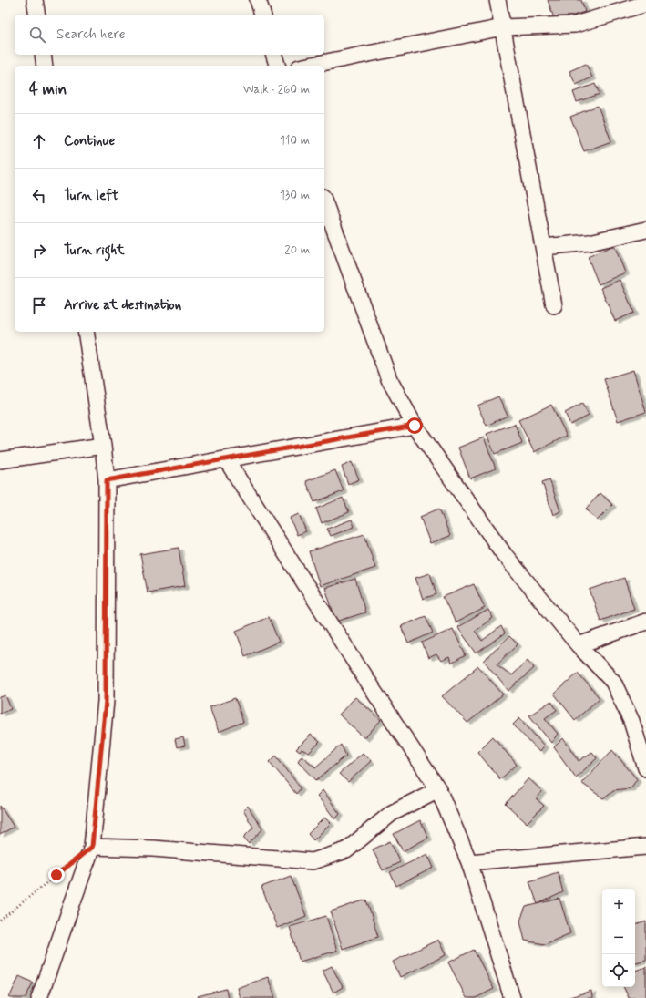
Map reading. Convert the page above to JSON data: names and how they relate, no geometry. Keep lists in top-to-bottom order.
{
  "page": {
    "search": "Search here",
    "heading": ["4 min", "Walk · 260 m"],
    "list": [
      ["Continue", "110 m"],
      ["Turn left", "130 m"],
      ["Turn right", "20 m"],
      "Arrive at destination"
    ],
    "map_buttons": ["+", "−"]
  }
}
